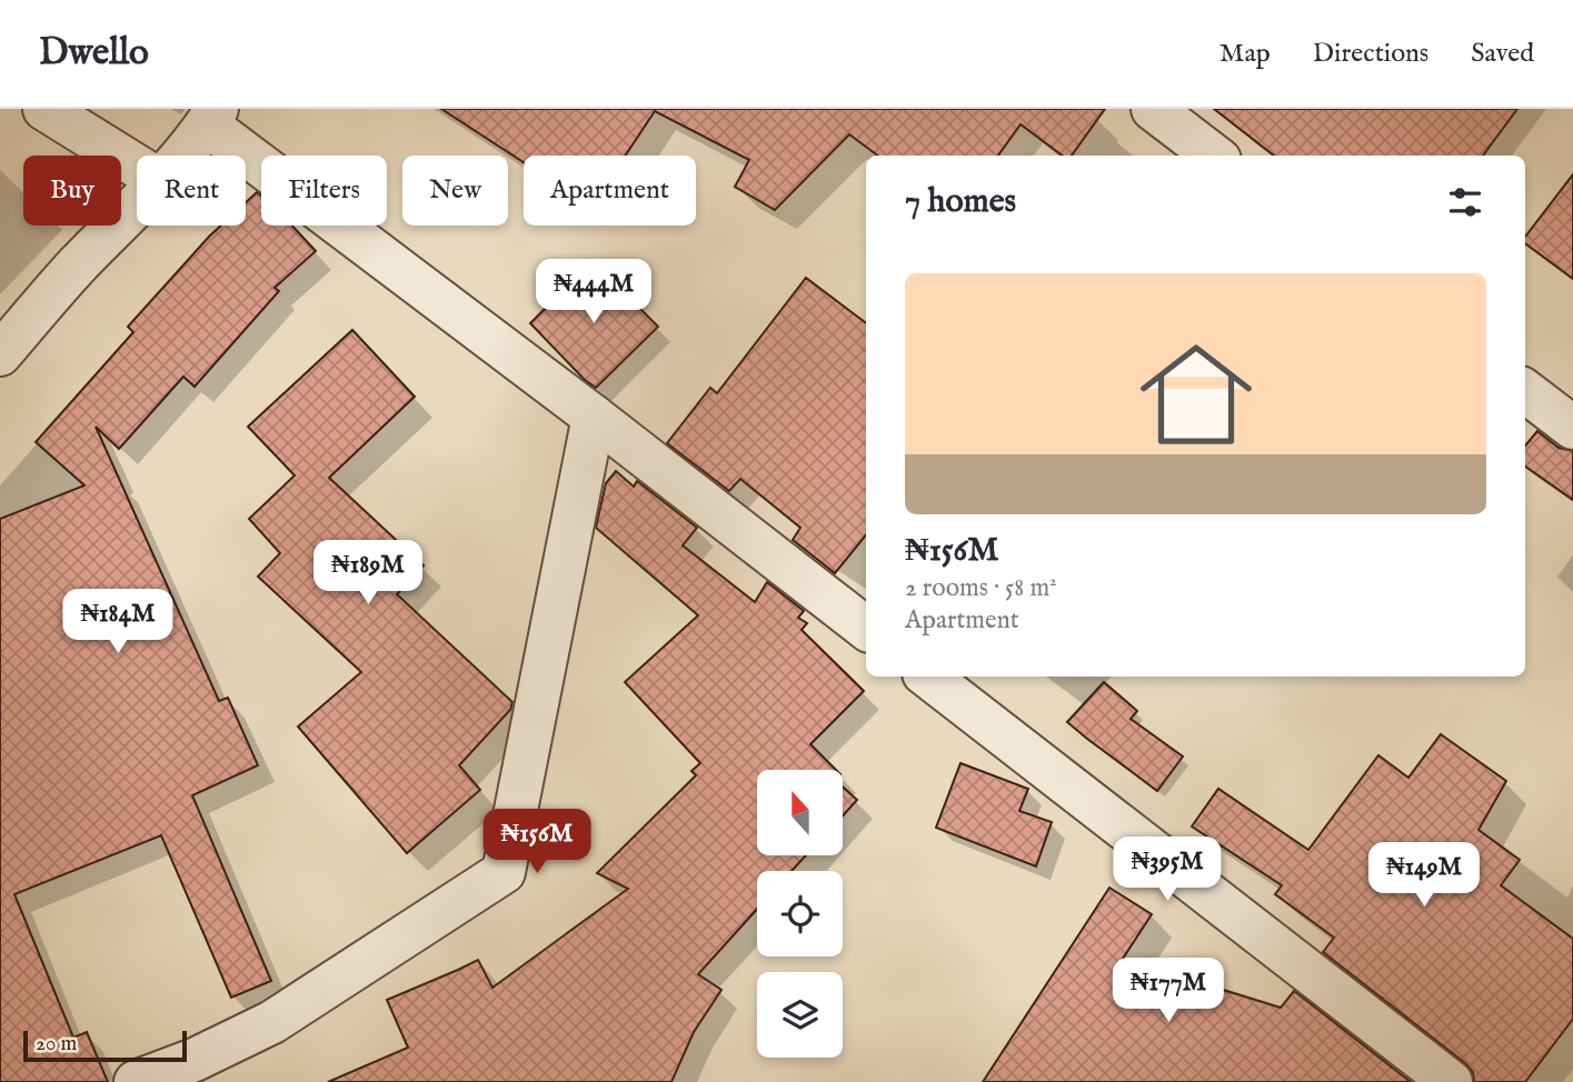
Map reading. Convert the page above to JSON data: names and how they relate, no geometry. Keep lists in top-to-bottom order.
{
  "scale_bar": "20 m",
  "north": "top",
  "page": {
    "header": "Dwello",
    "nav": ["Map", "Directions", "Saved"],
    "chip": [
      "Buy",
      "Rent",
      "Filters",
      "New",
      "Apartment"
    ],
    "heading": "7 homes",
    "list": [
      {
        "name": "₦156M",
        "note": "2 rooms · 58 m² · Apartment"
      }
    ],
    "price": [
      "₦444M",
      "₦189M",
      "₦184M",
      "₦156M",
      "₦395M",
      "₦149M",
      "₦177M"
    ],
    "scale": "20 m"
  }
}
